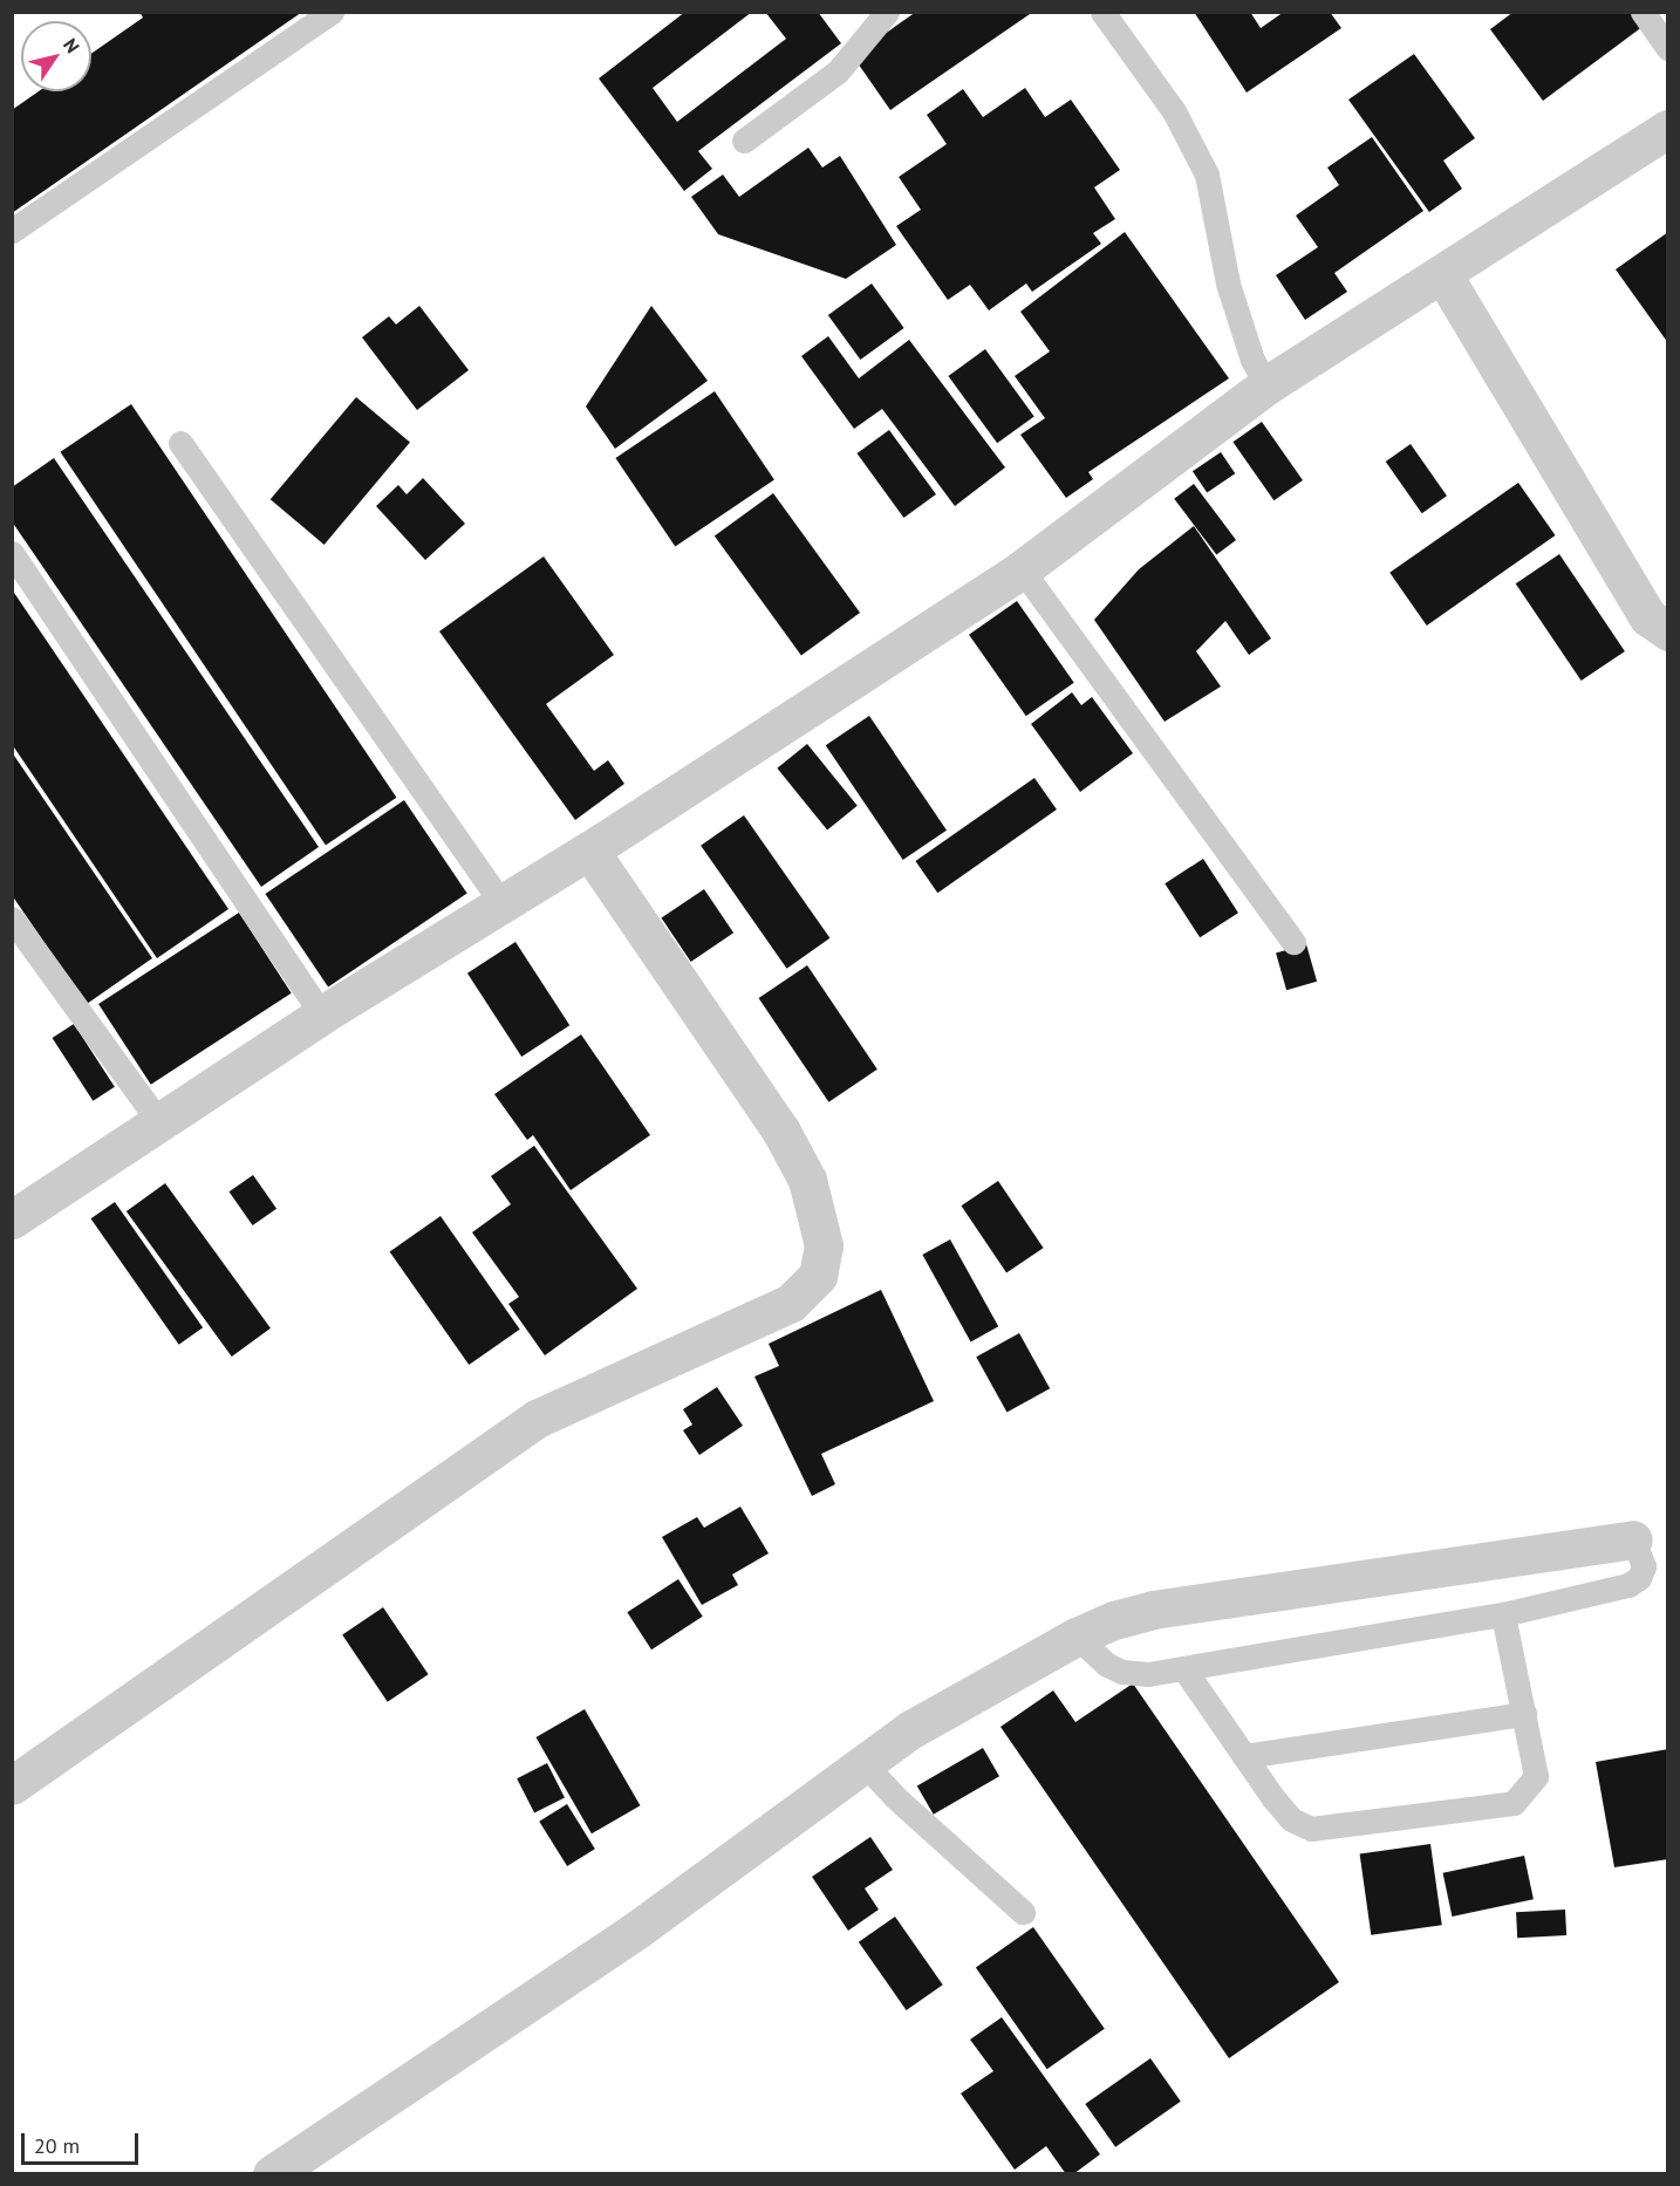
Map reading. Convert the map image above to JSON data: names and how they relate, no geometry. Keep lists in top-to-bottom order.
{
  "scale_bar": "20 m",
  "north": "top right"
}
